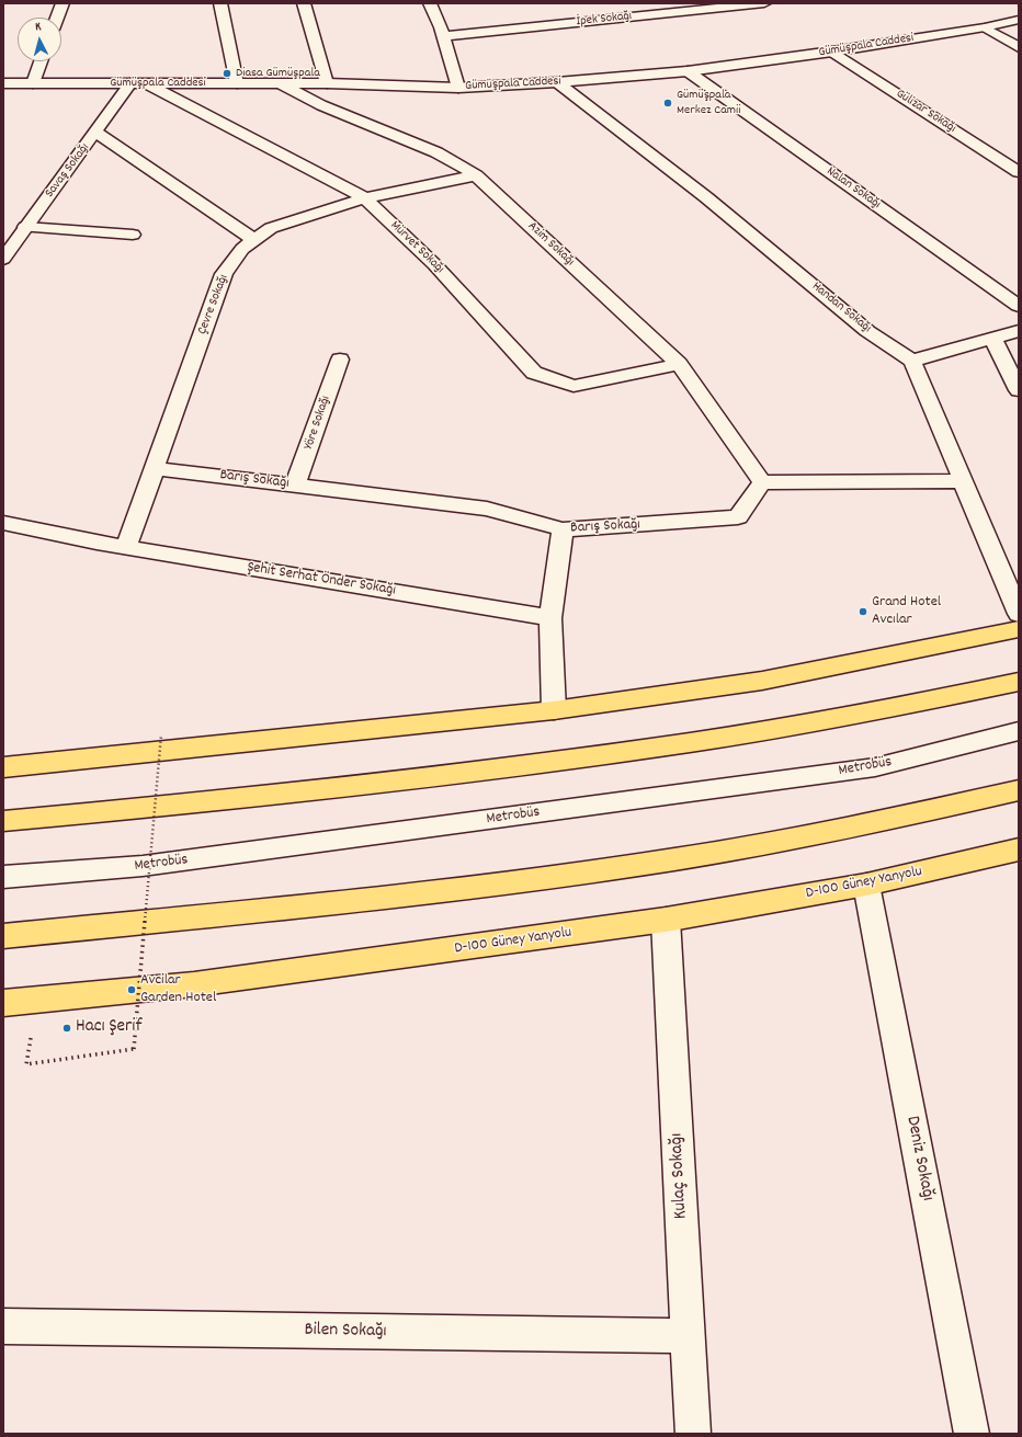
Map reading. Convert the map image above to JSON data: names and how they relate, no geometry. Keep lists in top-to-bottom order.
{
  "streets": {
    "main road": ["D-100 Güney Yanyolu"],
    "street": [
      "İpek Sokağı",
      "Gümüşpala Caddesi",
      "Gülizar Sokağı",
      "Savaş Sokağı",
      "Nalan Sokağı",
      "Azim Sokağı",
      "Mürvet Sokağı",
      "Çevre Sokağı",
      "Handan Sokağı",
      "Yöre Sokağı",
      "Barış Sokağı",
      "Şehit Serhat Önder Sokağı",
      "Deniz Sokağı",
      "Kulaç Sokağı",
      "Bilen Sokağı"
    ],
    "lane": ["Metrobüs"]
  },
  "crossings": [
    ["Gümüşpala Caddesi", "Gülizar Sokağı"],
    ["Gümüşpala Caddesi", "Savaş Sokağı"],
    ["Gümüşpala Caddesi", "Nalan Sokağı"],
    ["Gümüşpala Caddesi", "Azim Sokağı"],
    ["Gümüşpala Caddesi", "Mürvet Sokağı"],
    ["Gümüşpala Caddesi", "Handan Sokağı"],
    ["Savaş Sokağı", "Mürvet Sokağı"],
    ["Azim Sokağı", "Mürvet Sokağı"],
    ["Azim Sokağı", "Çevre Sokağı"],
    ["Azim Sokağı", "Barış Sokağı"],
    ["Mürvet Sokağı", "Çevre Sokağı"],
    ["Çevre Sokağı", "Barış Sokağı"],
    ["Çevre Sokağı", "Şehit Serhat Önder Sokağı"],
    ["Yöre Sokağı", "Barış Sokağı"],
    ["D-100 Güney Yanyolu", "Deniz Sokağı"],
    ["D-100 Güney Yanyolu", "Kulaç Sokağı"],
    ["Kulaç Sokağı", "Bilen Sokağı"]
  ],
  "places": [
    "Diasa Gümüşpala",
    "Gümüşpala Merkez Camii",
    "Grand Hotel Avcılar",
    "Avcilar Garden Hotel",
    "Hacı Şerif"
  ],
  "north": "top"
}
